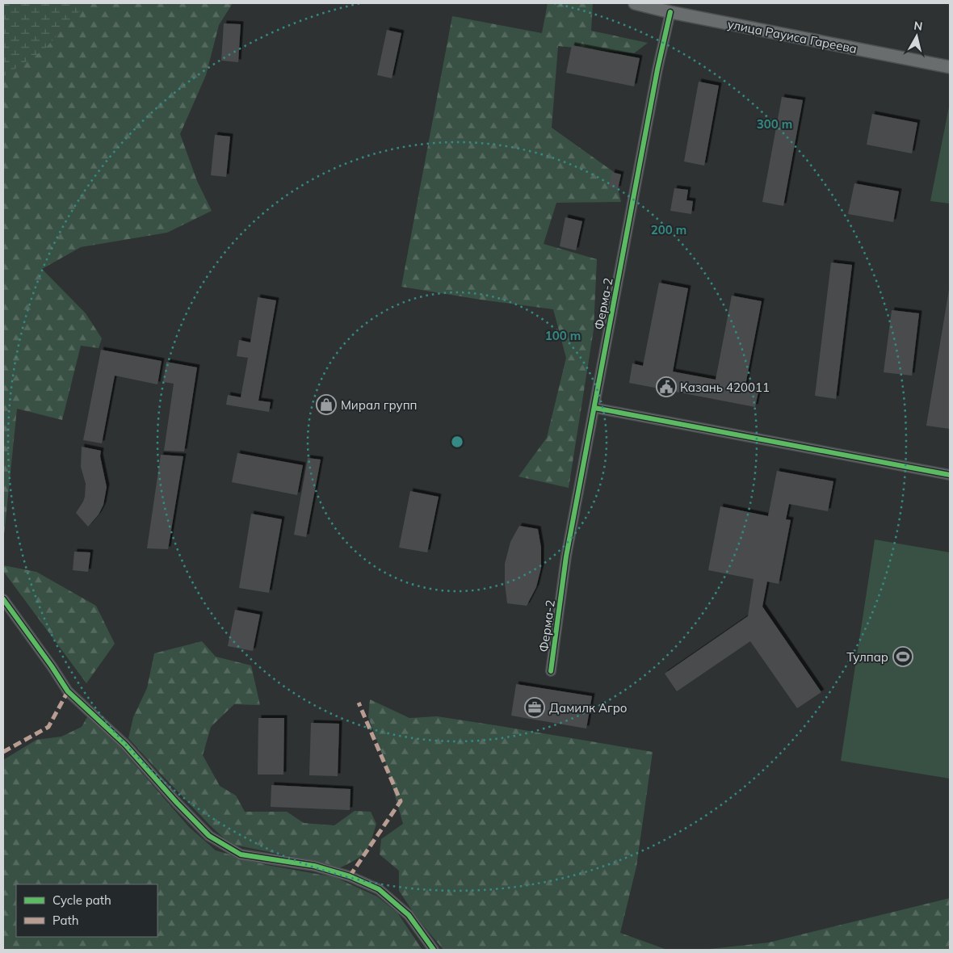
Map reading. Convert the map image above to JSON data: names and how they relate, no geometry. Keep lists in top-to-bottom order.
{
  "streets": {
    "street": ["улица Рауиса Гареева", "Ферма-2"]
  },
  "crossings": [
    ["улица Рауиса Гареева", "Ферма-2"]
  ],
  "places": {
    "public building": ["Казань 420011"],
    "shop": ["Мирал групп"],
    "sports": ["Тулпар"],
    "office": ["Дамилк Агро"]
  },
  "legend": ["Cycle path", "Path"],
  "north": "top",
  "rings": ["300 m", "200 m", "100 m"]
}
